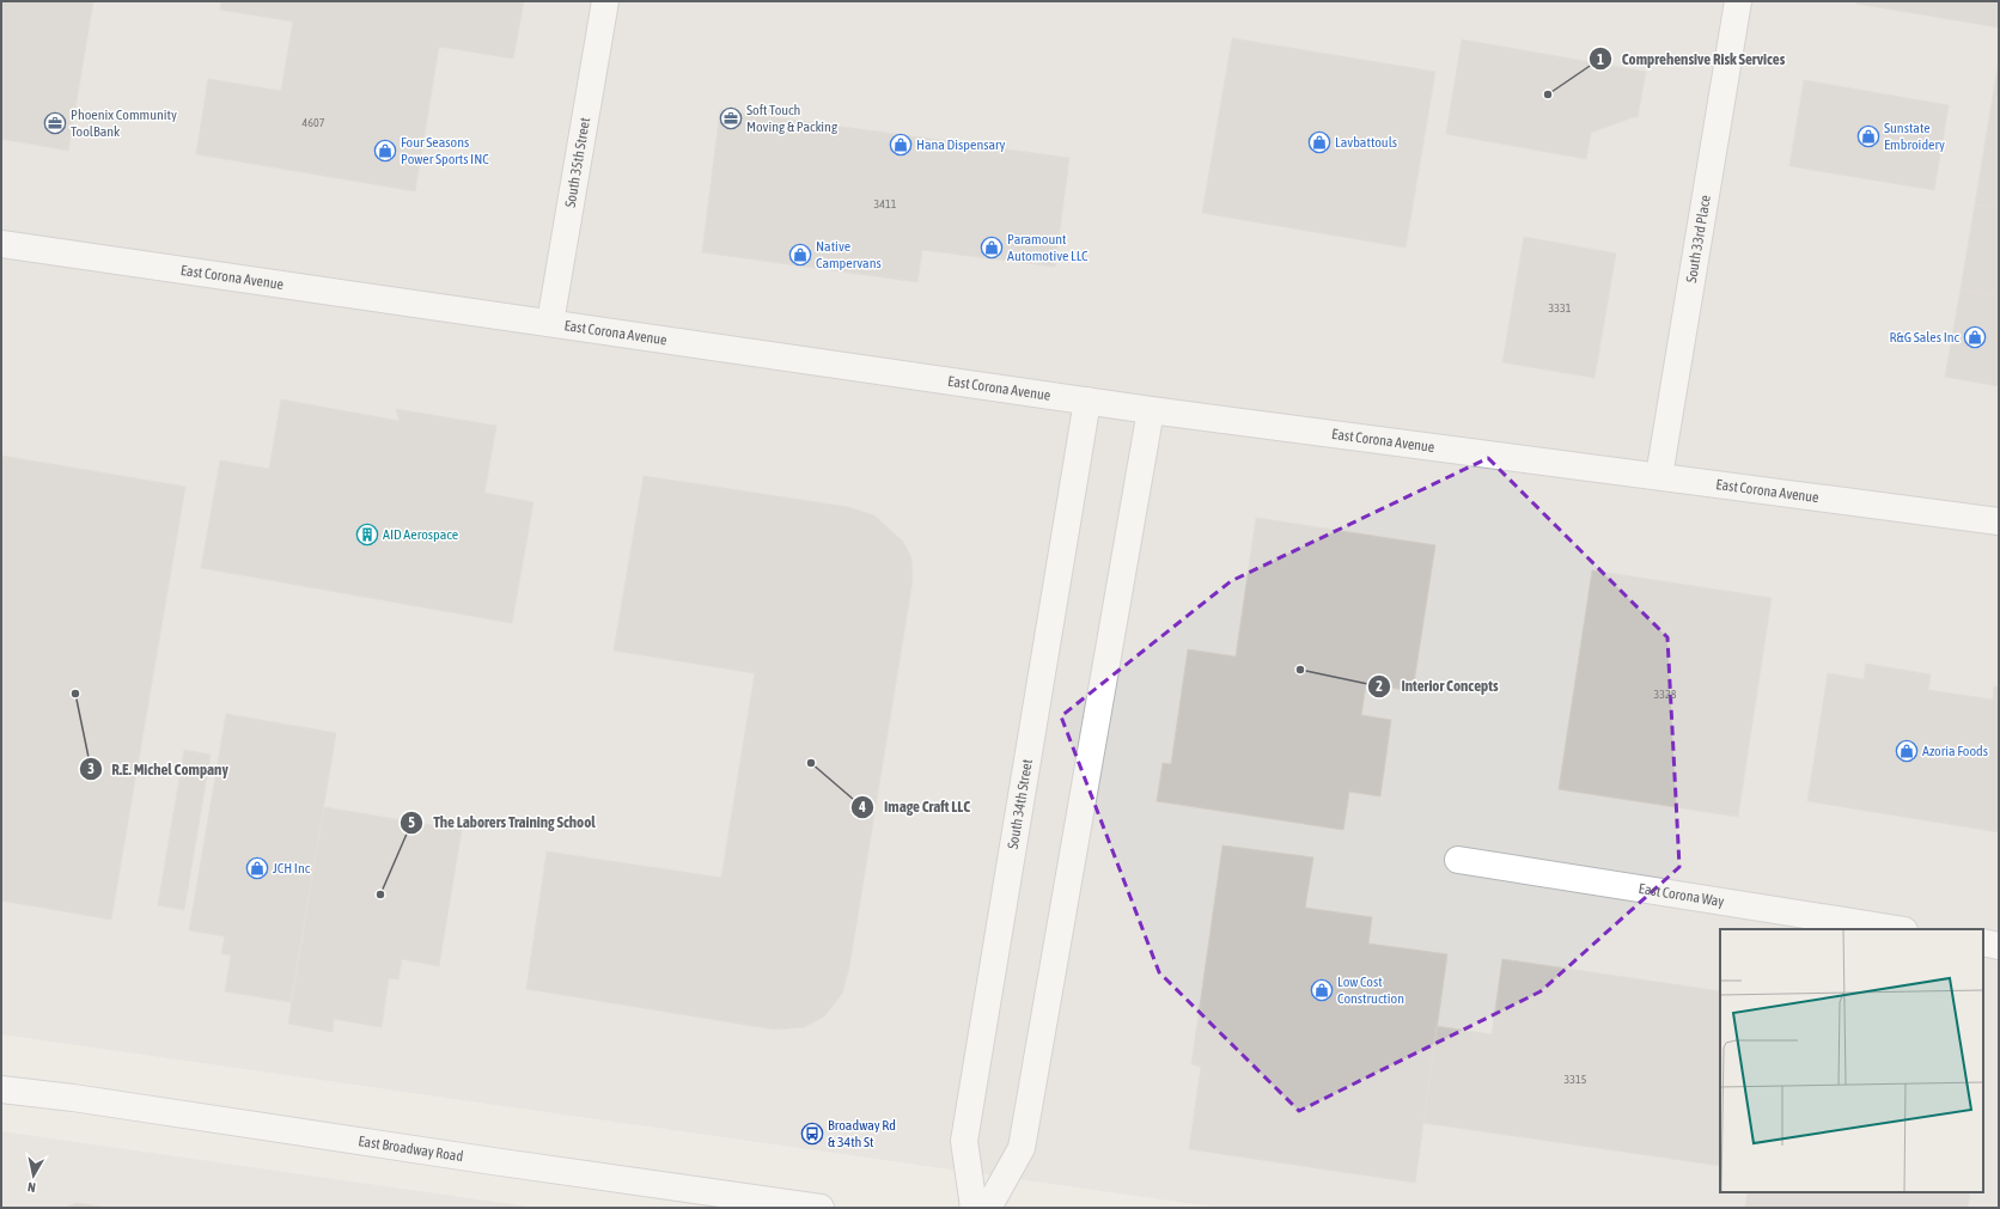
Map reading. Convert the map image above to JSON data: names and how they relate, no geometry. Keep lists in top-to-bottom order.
{
  "streets": {
    "street": [
      "South 35th Street",
      "South 33rd Place",
      "East Corona Avenue",
      "South 34th Street",
      "East Corona Way",
      "East Broadway Road"
    ]
  },
  "crossings": [
    ["South 35th Street", "East Corona Avenue"],
    ["South 33rd Place", "East Corona Avenue"],
    ["East Corona Avenue", "South 34th Street"]
  ],
  "places": {
    "other": [
      "Comprehensive Risk Services",
      "Interior Concepts",
      "R.E. Michel Company",
      "Image Craft LLC",
      "The Laborers Training School"
    ],
    "office": ["Soft Touch Moving & Packing", "Phoenix Community ToolBank"],
    "shop": [
      "Sunstate Embroidery",
      "Lavbattouls",
      "Hana Dispensary",
      "Four Seasons Power Sports INC",
      "Paramount Automotive LLC",
      "Native Campervans",
      "R&G Sales Inc",
      "Azoria Foods",
      "JCH Inc",
      "Low Cost Construction"
    ],
    "building": ["AID Aerospace"],
    "bus stop": ["Broadway Rd & 34th St"]
  },
  "house_numbers": [
    "4607",
    "3411",
    "3331",
    "3328",
    "3315"
  ],
  "north": "bottom"
}
